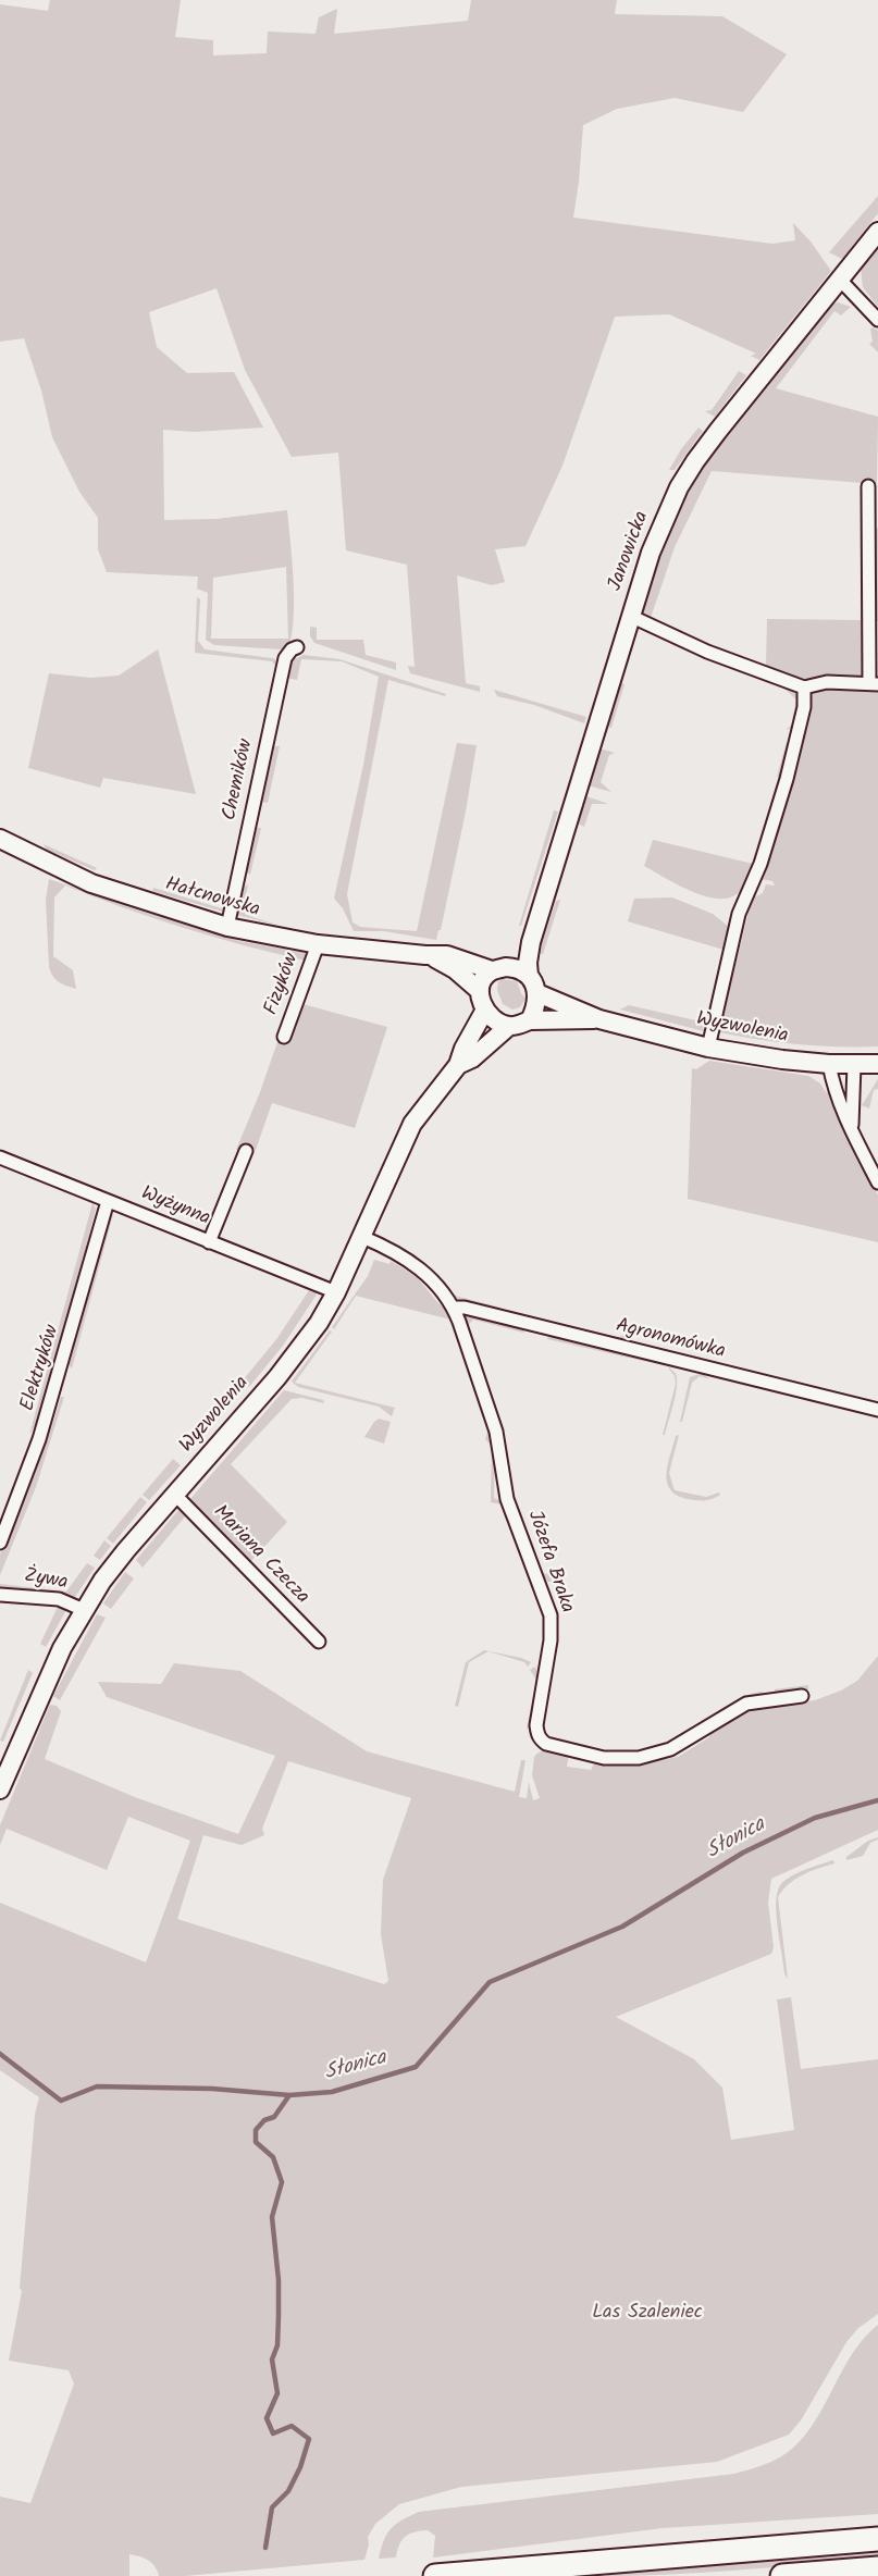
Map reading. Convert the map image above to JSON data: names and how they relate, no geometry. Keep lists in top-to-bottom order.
{
  "streets": {
    "street": [
      "Janowicka",
      "Chemików",
      "Hałcnowska",
      "Fizyków",
      "Wyzwolenia",
      "Wyżynna",
      "Agronomówka",
      "Elektryków",
      "Mariana Czecza",
      "Józefa Braka",
      "Żywa"
    ]
  },
  "crossings": [
    ["Janowicka", "Hałcnowska"],
    ["Janowicka", "Wyzwolenia"],
    ["Chemików", "Hałcnowska"],
    ["Hałcnowska", "Fizyków"],
    ["Hałcnowska", "Wyzwolenia"],
    ["Wyzwolenia", "Wyżynna"],
    ["Wyzwolenia", "Mariana Czecza"],
    ["Wyzwolenia", "Józefa Braka"],
    ["Wyzwolenia", "Żywa"],
    ["Wyżynna", "Elektryków"],
    ["Agronomówka", "Józefa Braka"]
  ],
  "water": ["Słonica"],
  "parks": ["Las Szaleniec"]
}
